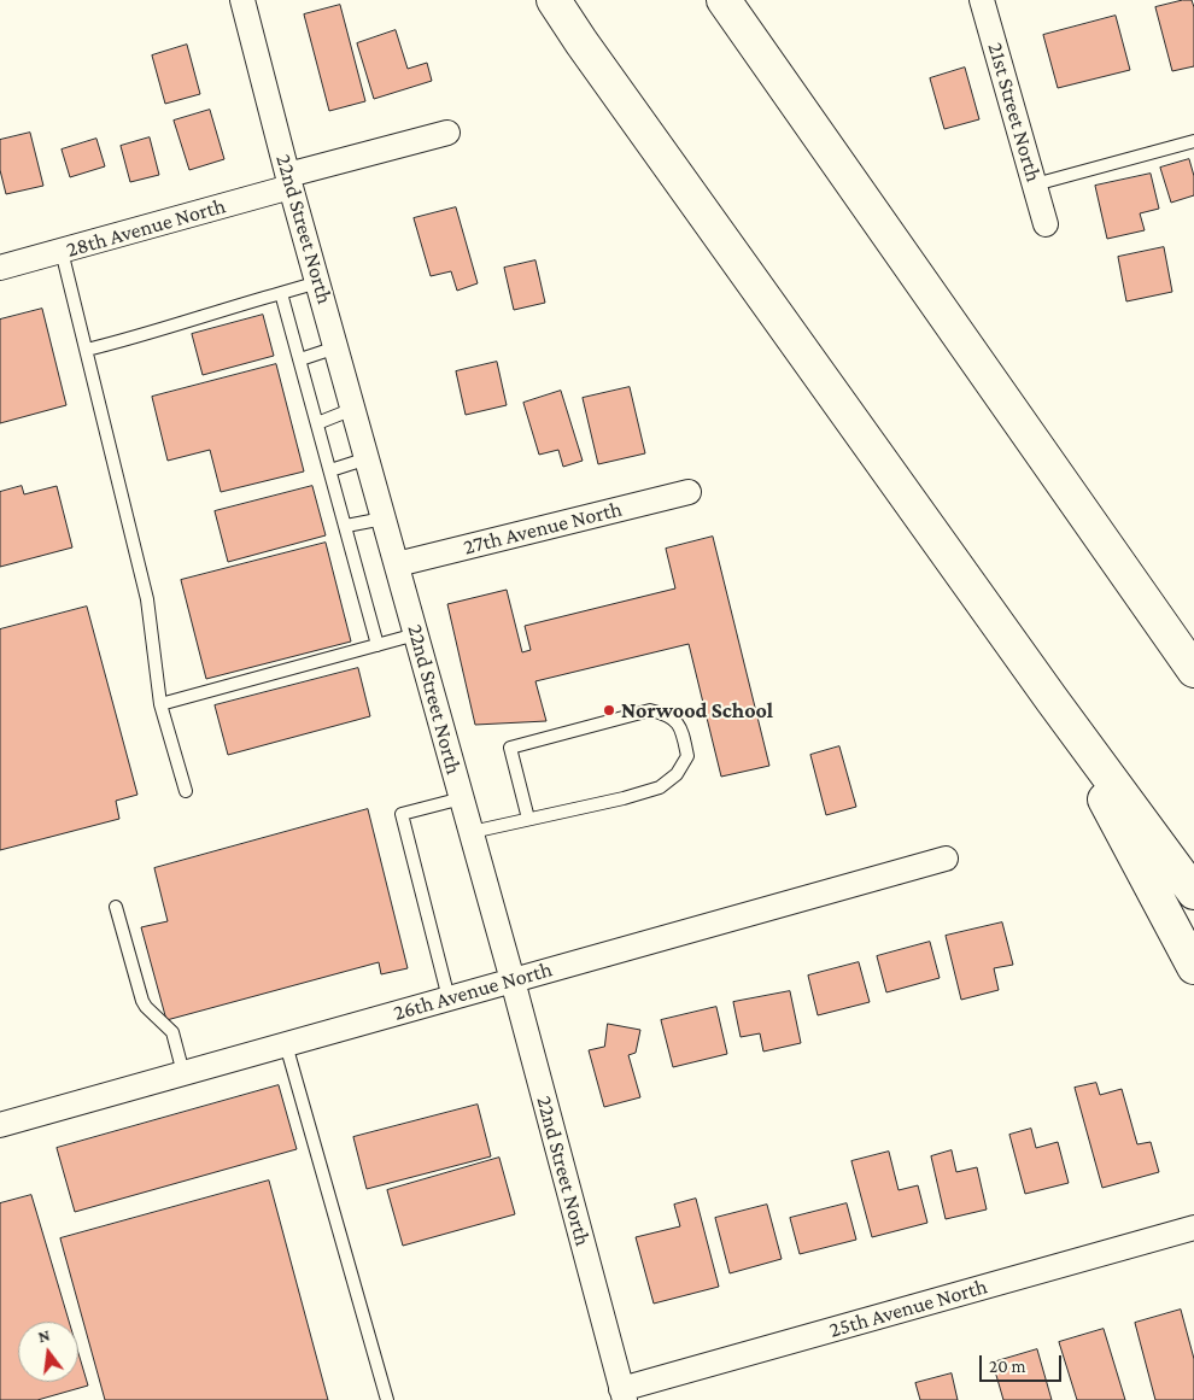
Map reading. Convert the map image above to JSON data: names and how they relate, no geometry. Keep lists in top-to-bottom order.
{
  "streets": {
    "street": [
      "21st Street North",
      "28th Avenue North",
      "22nd Street North",
      "27th Avenue North",
      "26th Avenue North",
      "25th Avenue North"
    ]
  },
  "crossings": [
    ["28th Avenue North", "22nd Street North"],
    ["22nd Street North", "27th Avenue North"],
    ["22nd Street North", "26th Avenue North"],
    ["22nd Street North", "25th Avenue North"]
  ],
  "places": ["Norwood School"],
  "scale_bar": "20 m",
  "north": "top"
}
